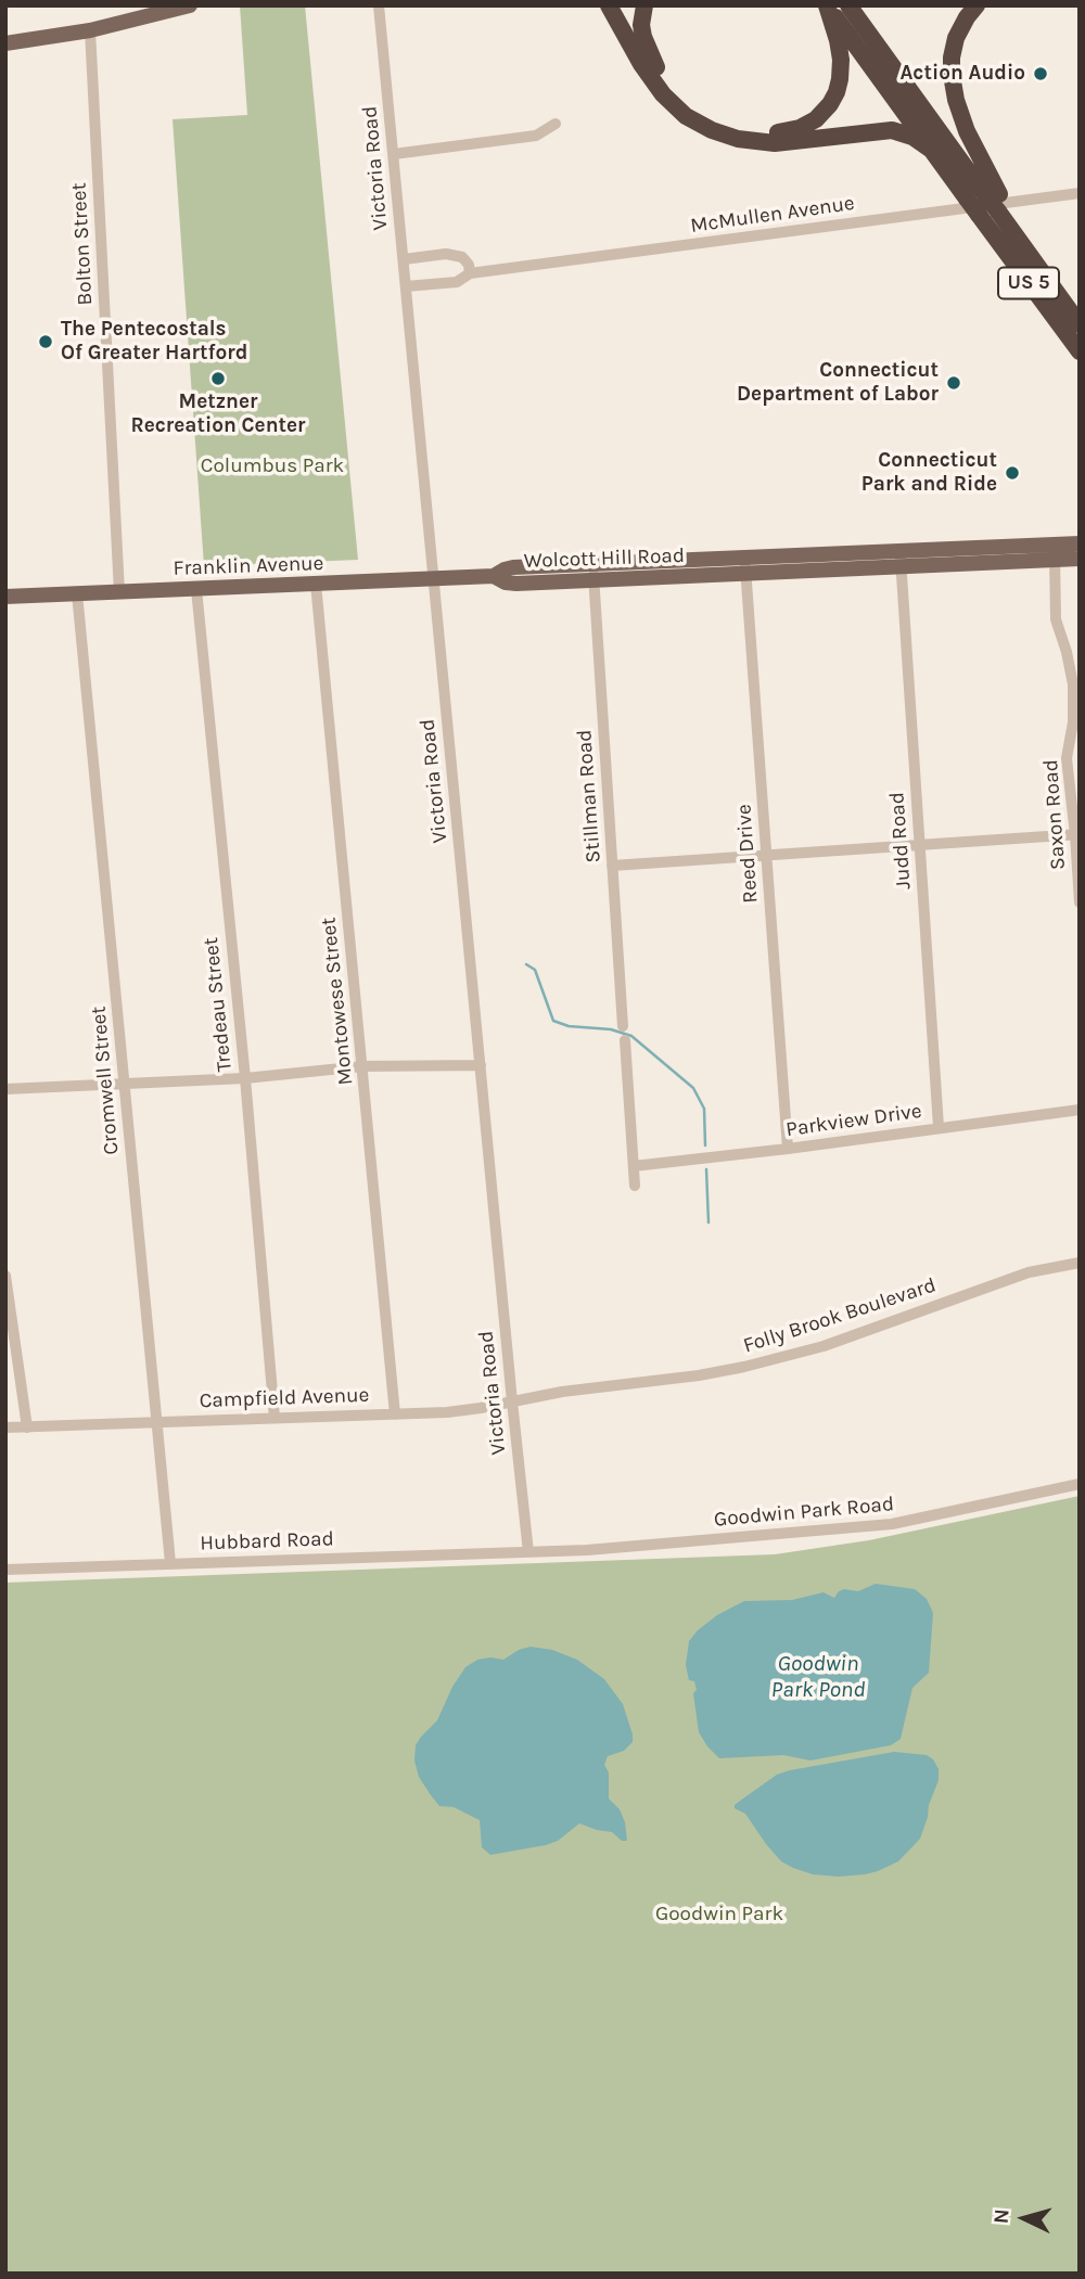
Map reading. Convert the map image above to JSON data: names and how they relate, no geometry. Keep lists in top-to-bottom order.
{
  "streets": {
    "highway": ["US 5"],
    "main road": ["Wolcott Hill Road", "Franklin Avenue"],
    "street": [
      "Victoria Road",
      "McMullen Avenue",
      "Bolton Street",
      "Stillman Road",
      "Saxon Road",
      "Judd Road",
      "Reed Drive",
      "Montowese Street",
      "Tredeau Street",
      "Cromwell Street",
      "Parkview Drive",
      "Folly Brook Boulevard",
      "Campfield Avenue",
      "Goodwin Park Road",
      "Hubbard Road"
    ]
  },
  "crossings": [
    ["Victoria Road", "McMullen Avenue"],
    ["Victoria Road", "Franklin Avenue"],
    ["Victoria Road", "Campfield Avenue"],
    ["Victoria Road", "Goodwin Park Road"],
    ["Victoria Road", "Hubbard Road"],
    ["Bolton Street", "Franklin Avenue"],
    ["Wolcott Hill Road", "Franklin Avenue"],
    ["Wolcott Hill Road", "Stillman Road"],
    ["Wolcott Hill Road", "Saxon Road"],
    ["Wolcott Hill Road", "Judd Road"],
    ["Wolcott Hill Road", "Reed Drive"],
    ["Franklin Avenue", "Montowese Street"],
    ["Franklin Avenue", "Tredeau Street"],
    ["Franklin Avenue", "Cromwell Street"],
    ["Judd Road", "Parkview Drive"],
    ["Reed Drive", "Parkview Drive"],
    ["Montowese Street", "Campfield Avenue"],
    ["Tredeau Street", "Campfield Avenue"],
    ["Cromwell Street", "Campfield Avenue"],
    ["Cromwell Street", "Hubbard Road"],
    ["Folly Brook Boulevard", "Campfield Avenue"],
    ["Goodwin Park Road", "Hubbard Road"]
  ],
  "water": ["Goodwin Park Pond"],
  "parks": ["Columbus Park", "Goodwin Park"],
  "places": [
    "Action Audio",
    "The Pentecostals Of Greater Hartford",
    "Metzner Recreation Center",
    "Connecticut Department of Labor",
    "Connecticut Park and Ride"
  ],
  "north": "left"
}
